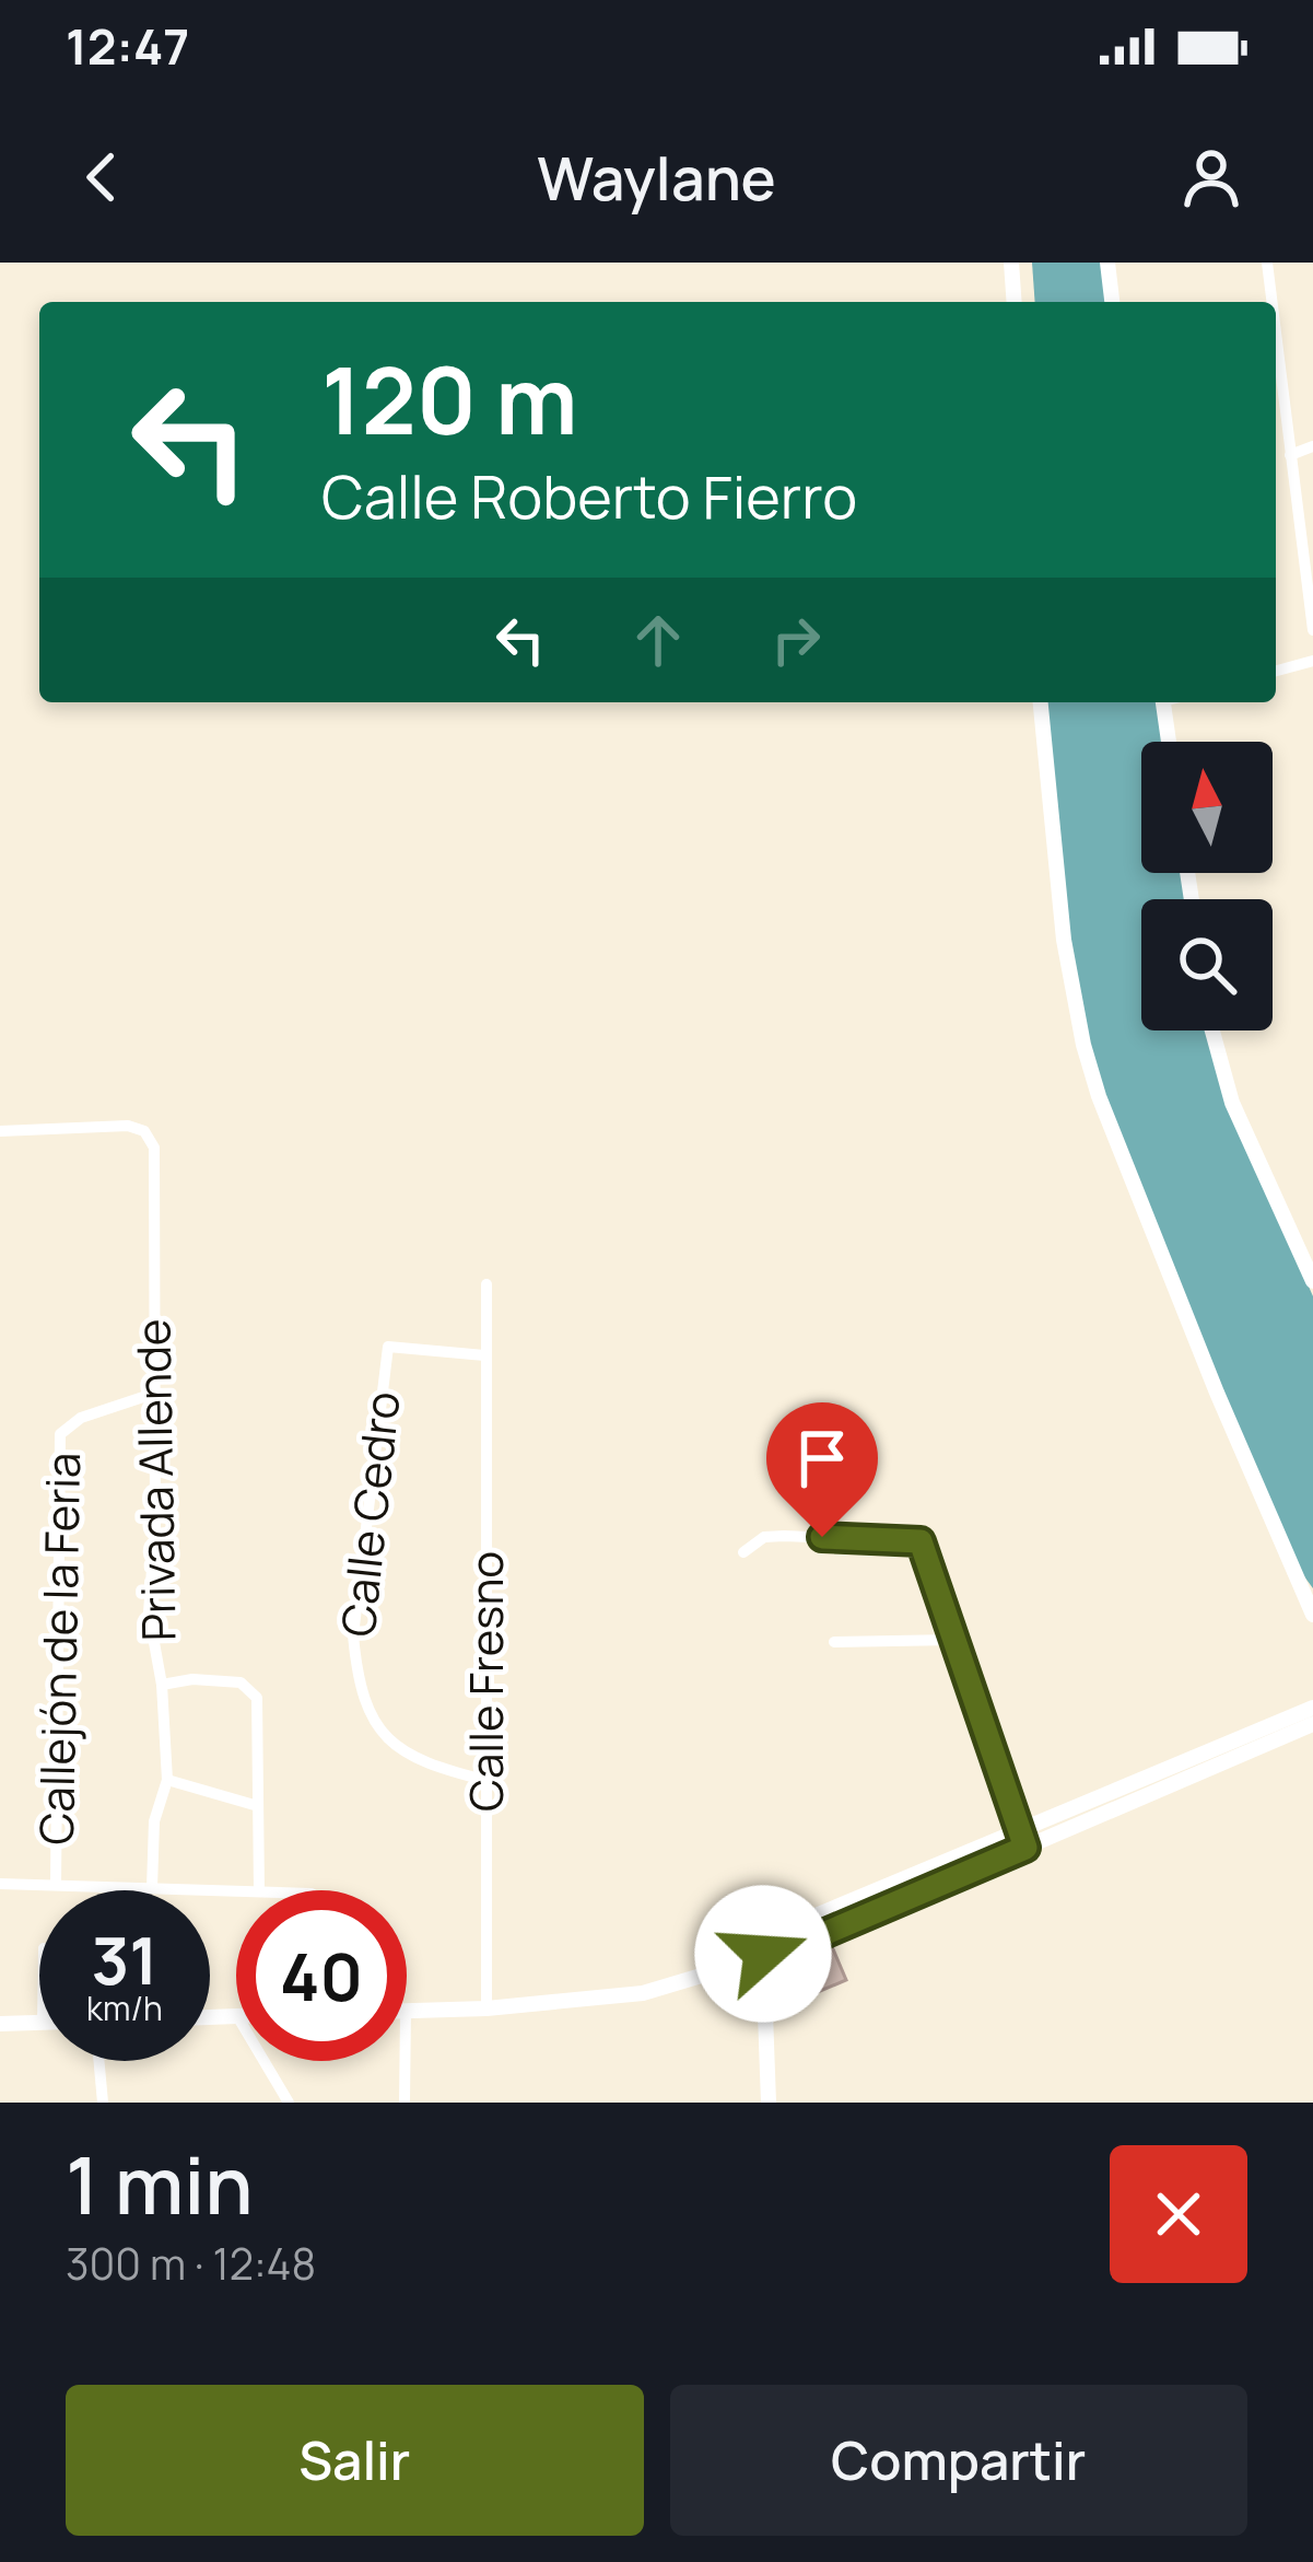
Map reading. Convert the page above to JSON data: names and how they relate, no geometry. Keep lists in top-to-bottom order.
{
  "streets": {
    "street": [
      "Privada Allende",
      "Calle Cedro",
      "Callejón de la Feria",
      "Calle Fresno"
    ]
  },
  "crossings": [
    ["Privada Allende", "Callejón de la Feria"],
    ["Calle Cedro", "Calle Fresno"]
  ],
  "north": "top",
  "page": {
    "status": "12:47",
    "header": "Waylane",
    "turn": ["120 m", "Calle Roberto Fierro"],
    "speed": "31 km/h",
    "limit": "40",
    "heading": ["1 min", "300 m · 12:48"],
    "buttons": ["Salir", "Compartir"]
  }
}
